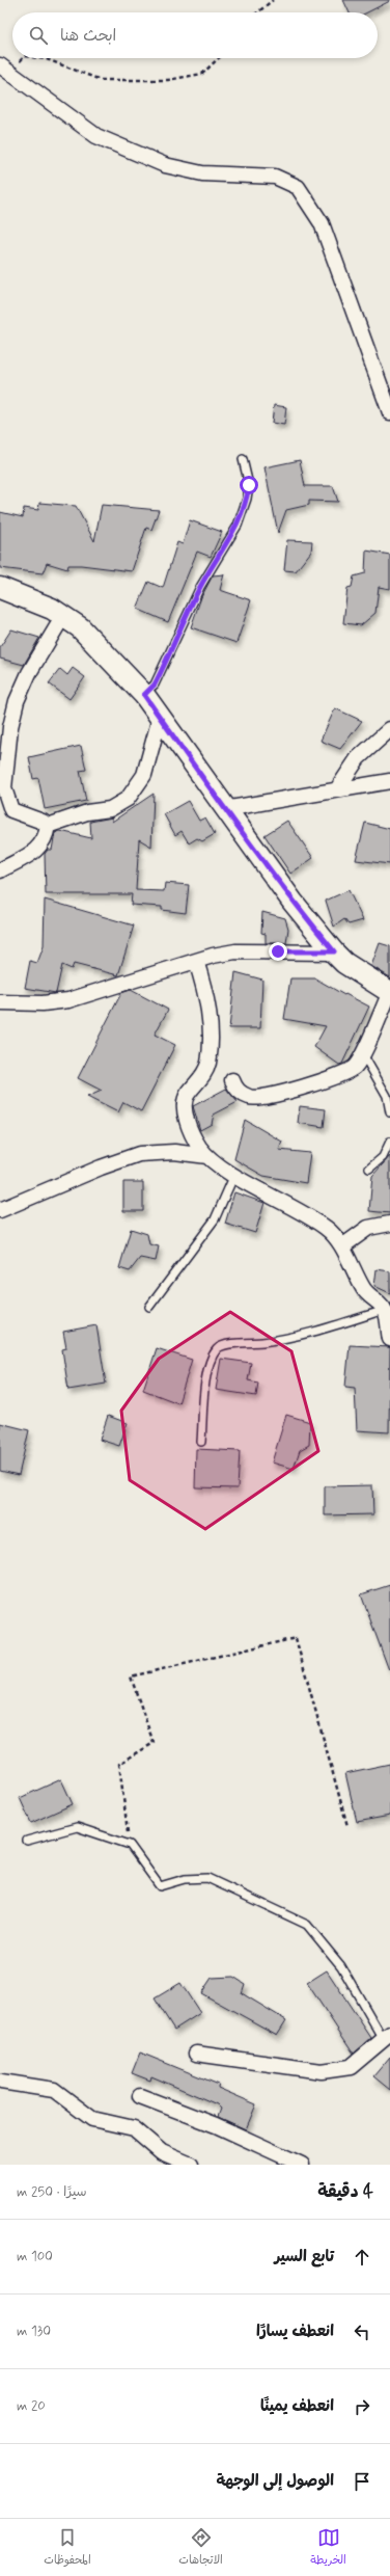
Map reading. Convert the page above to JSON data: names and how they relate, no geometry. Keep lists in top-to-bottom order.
{
  "page": {
    "search": "ابحث هنا",
    "heading": ["4 دقيقة", "سيرًا · 250 m"],
    "list": [
      ["تابع السير", "100 m"],
      ["انعطف يسارًا", "130 m"],
      ["انعطف يمينًا", "20 m"],
      "الوصول إلى الوجهة"
    ],
    "nav": ["الخريطة", "الاتجاهات", "المحفوظات"]
  }
}
